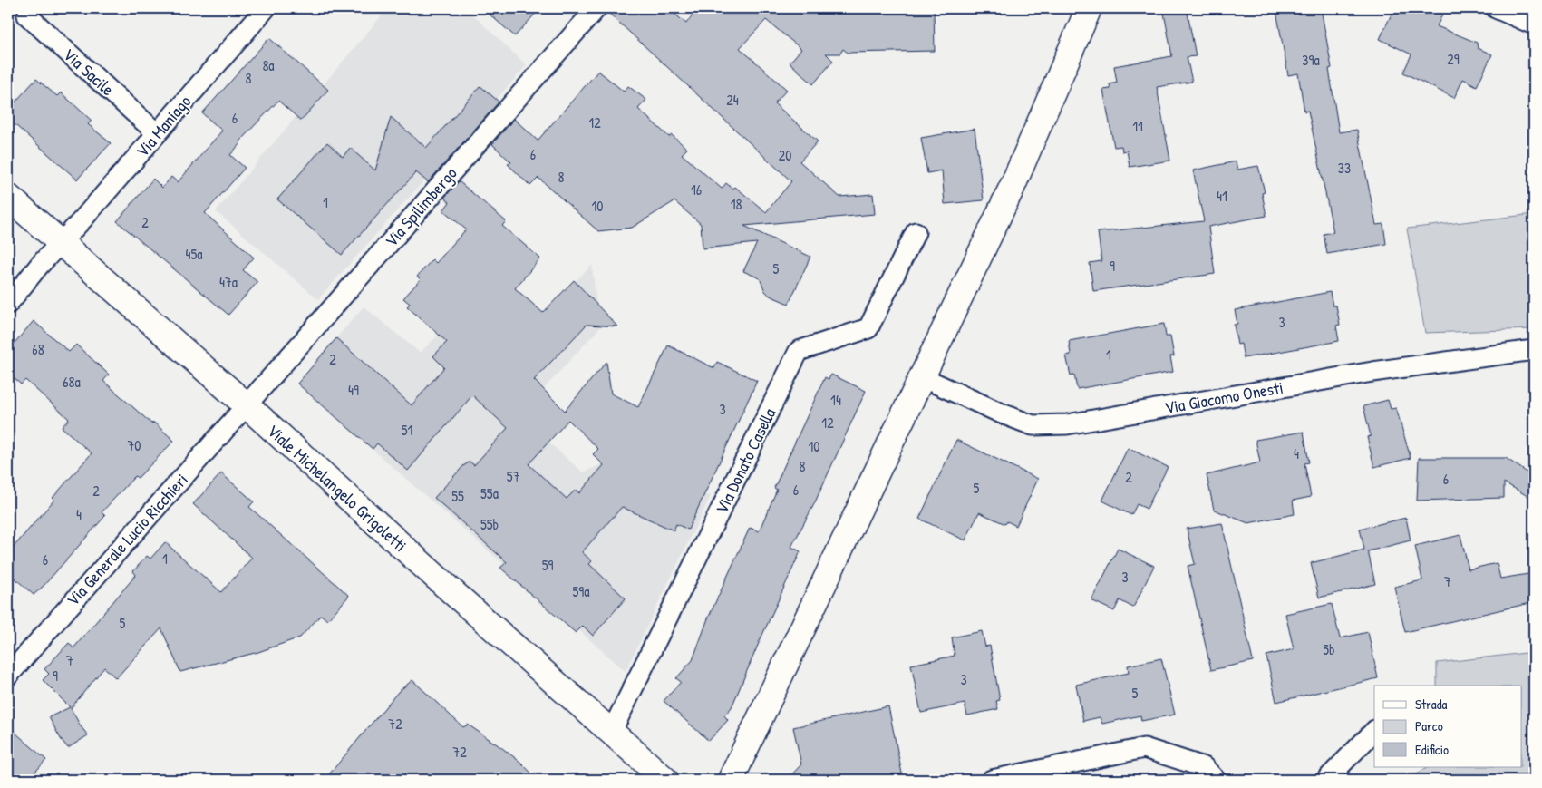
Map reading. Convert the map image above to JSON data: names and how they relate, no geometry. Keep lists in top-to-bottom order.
{
  "streets": {
    "main road": ["Viale Michelangelo Grigoletti"],
    "street": [
      "Via Sacile",
      "Via Maniago",
      "Via Spilimbergo",
      "Via Giacomo Onesti",
      "Via Donato Casella",
      "Via Generale Lucio Ricchieri"
    ]
  },
  "crossings": [
    ["Via Sacile", "Via Maniago"],
    ["Via Maniago", "Viale Michelangelo Grigoletti"],
    ["Via Spilimbergo", "Viale Michelangelo Grigoletti"],
    ["Via Spilimbergo", "Via Generale Lucio Ricchieri"],
    ["Via Donato Casella", "Viale Michelangelo Grigoletti"],
    ["Viale Michelangelo Grigoletti", "Via Generale Lucio Ricchieri"]
  ],
  "house_numbers": [
    "29",
    "39a",
    "8a",
    "8",
    "24",
    "6",
    "12",
    "11",
    "6",
    "20",
    "33",
    "8",
    "16",
    "41",
    "1",
    "18",
    "10",
    "2",
    "45a",
    "9",
    "5",
    "47a",
    "3",
    "68",
    "1",
    "2",
    "68a",
    "49",
    "14",
    "3",
    "12",
    "51",
    "70",
    "10",
    "4",
    "8",
    "57",
    "2",
    "6",
    "5",
    "6",
    "2",
    "55a",
    "55",
    "4",
    "55b",
    "1",
    "6",
    "59",
    "3",
    "7",
    "59a",
    "5",
    "5b",
    "7",
    "9",
    "3",
    "5",
    "72",
    "72"
  ],
  "legend": ["Strada", "Parco", "Edificio"]
}
